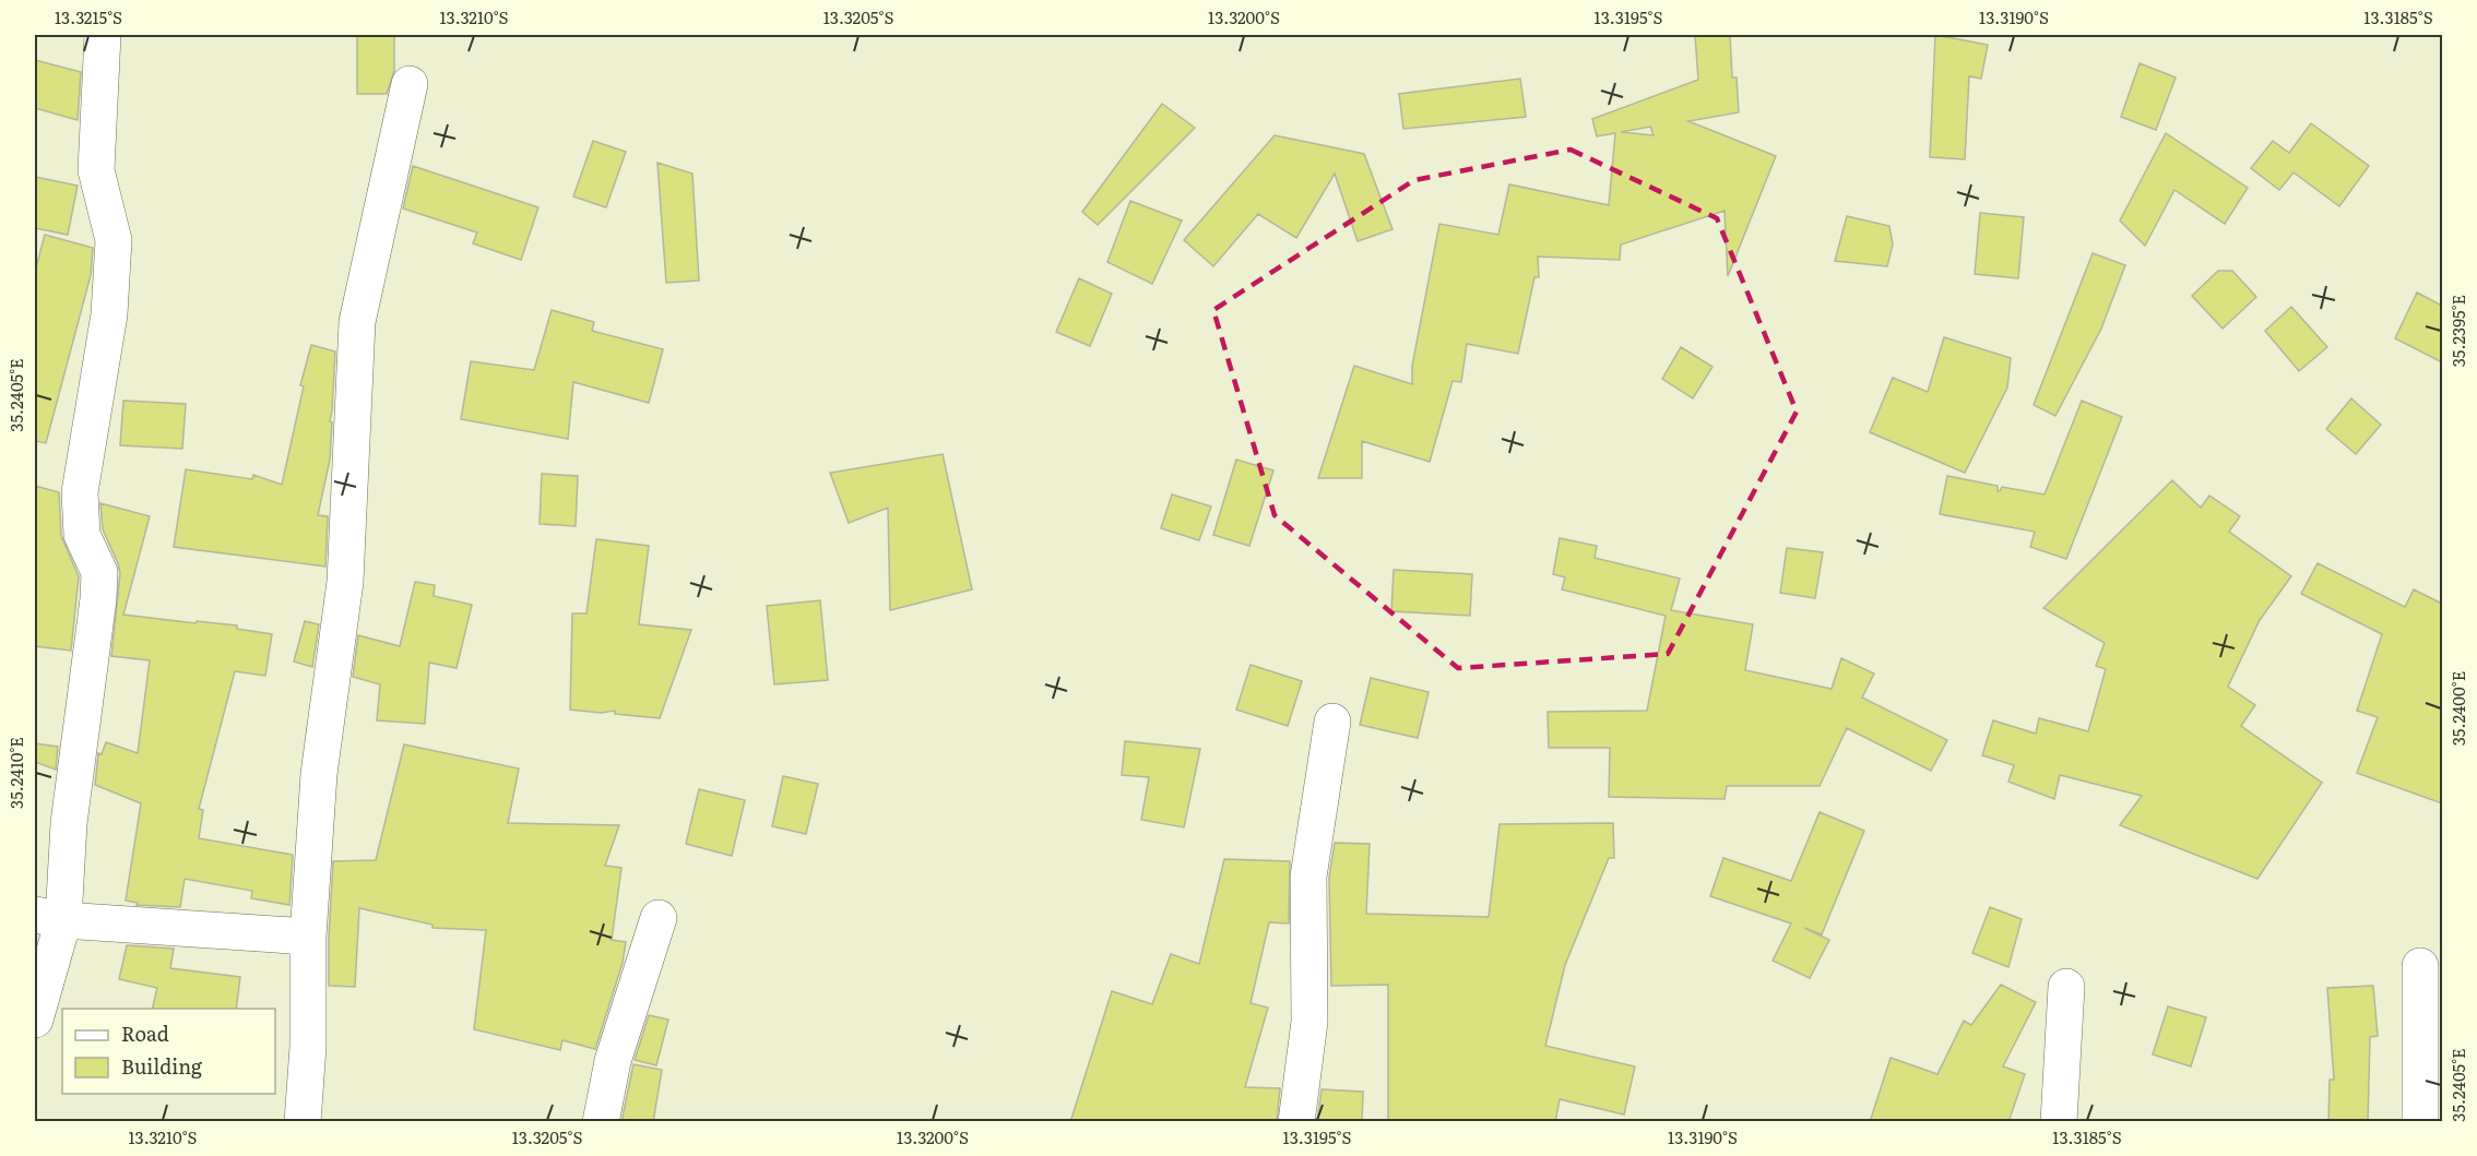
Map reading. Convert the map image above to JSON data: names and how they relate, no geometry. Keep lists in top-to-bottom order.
{
  "legend": ["Road", "Building"],
  "coordinates": [
    "13.3215°S",
    "13.3210°S",
    "13.3205°S",
    "13.3200°S",
    "13.3195°S",
    "13.3190°S",
    "13.3185°S",
    "35.2395°E",
    "35.2405°E",
    "35.2400°E",
    "35.2410°E"
  ]
}
